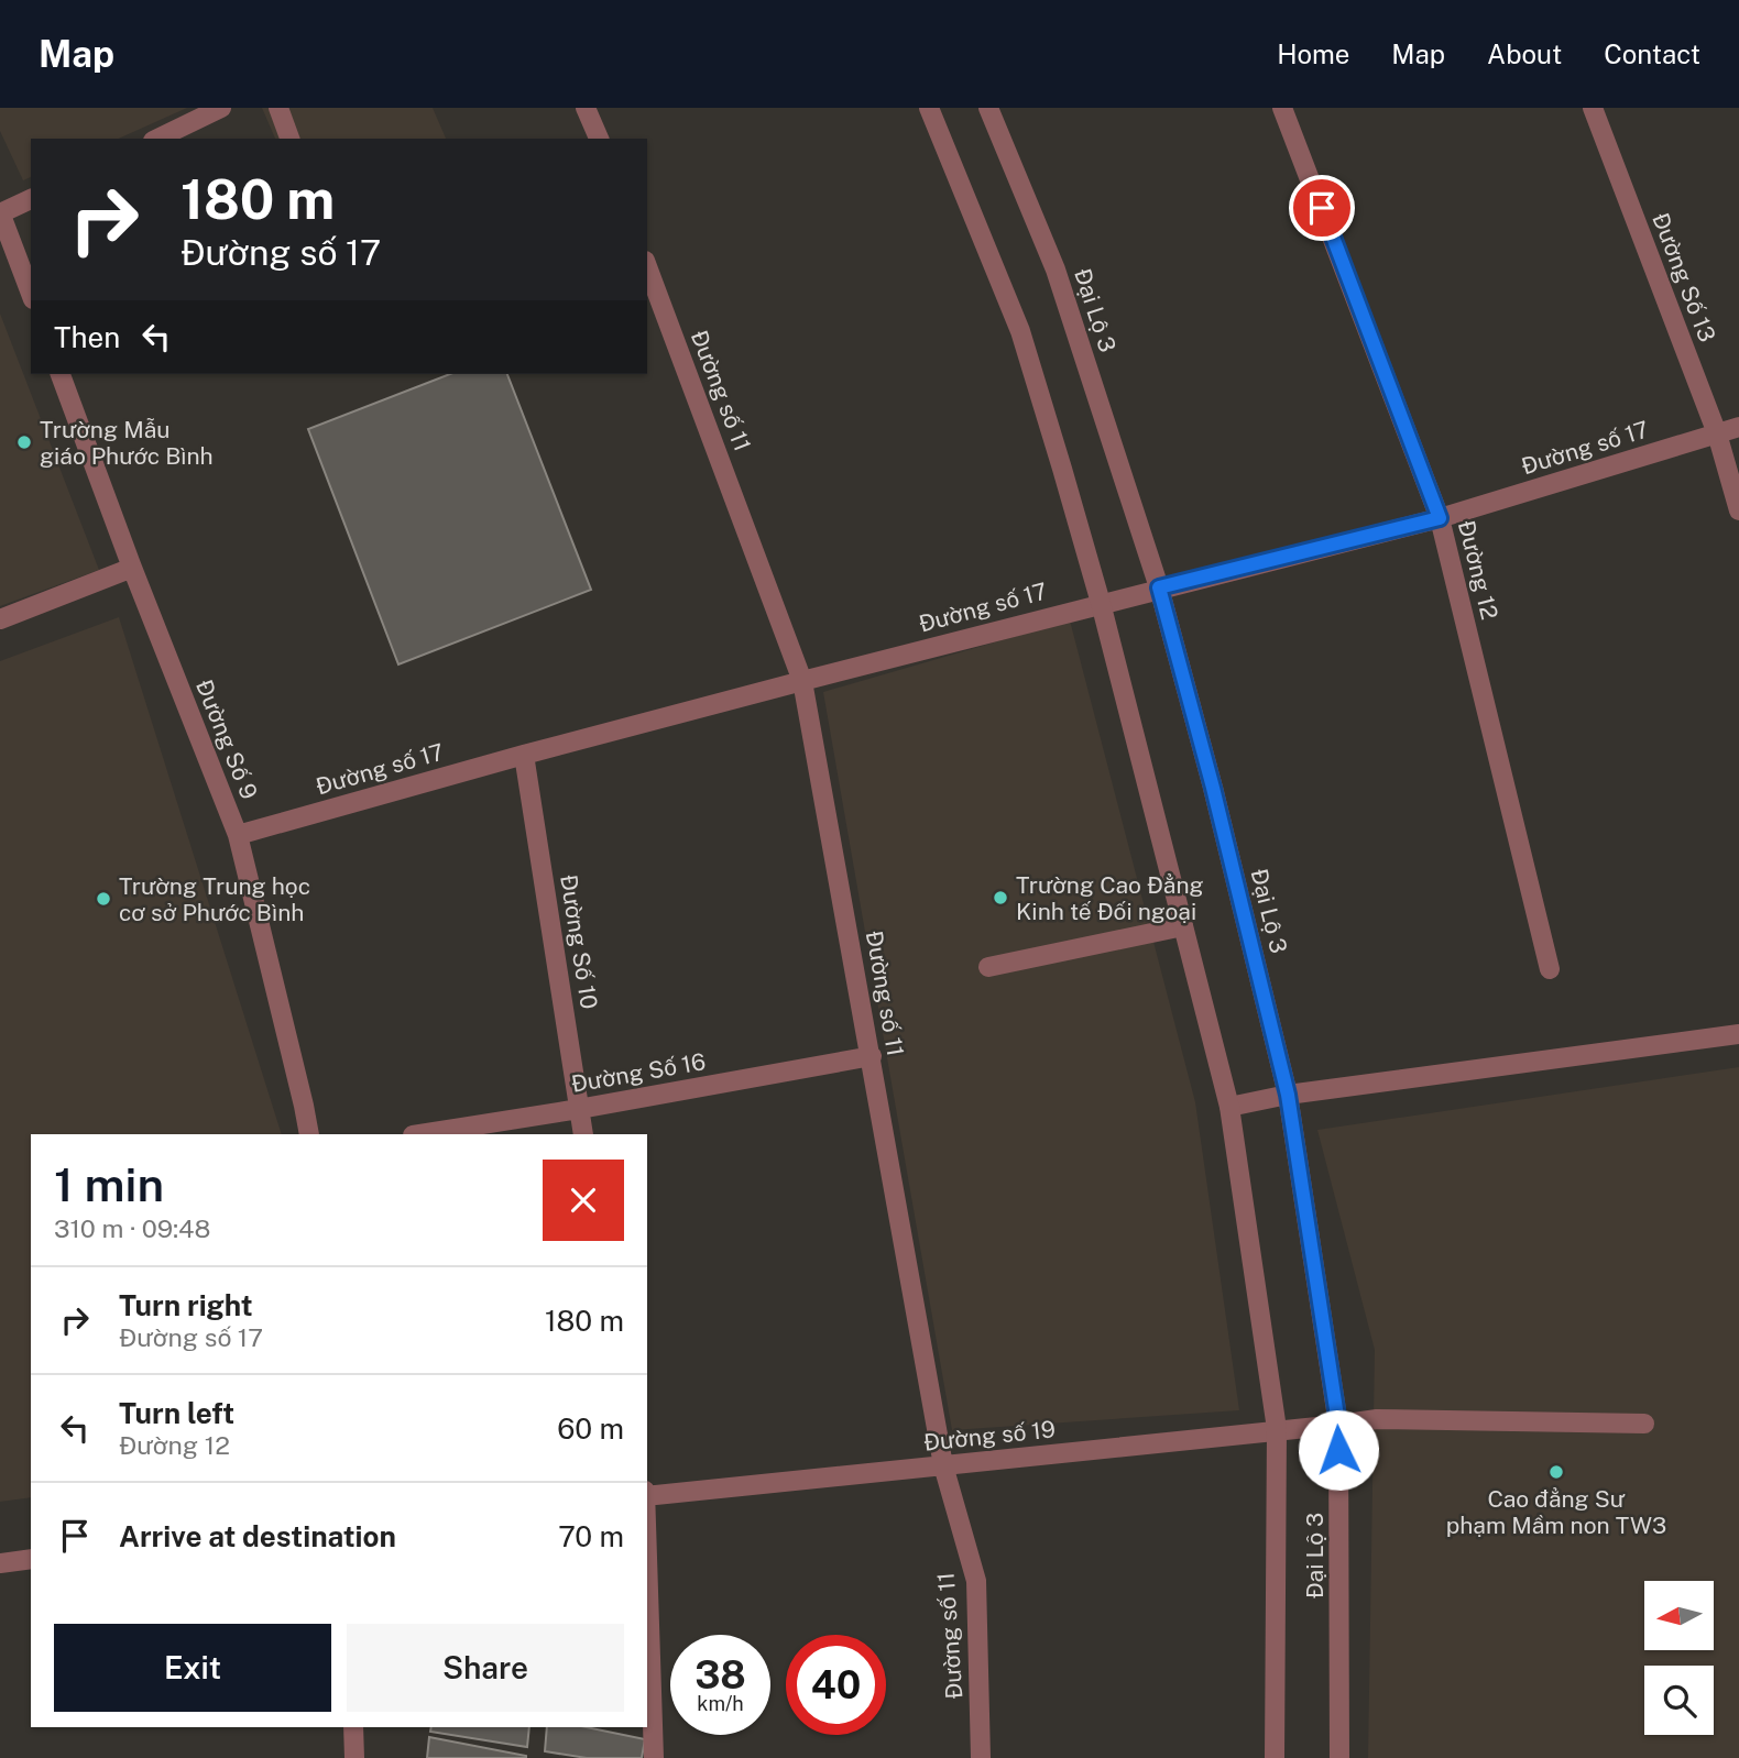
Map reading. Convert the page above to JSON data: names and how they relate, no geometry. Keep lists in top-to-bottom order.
{
  "streets": {
    "street": [
      "Đường Số 13",
      "Đại Lộ 3",
      "Đường số 11",
      "Đường số 17",
      "Đường 12",
      "Đường Số 9",
      "Đường Số 10",
      "Đường Số 16",
      "Đường số 19"
    ]
  },
  "crossings": [
    ["Đường Số 13", "Đường số 17"],
    ["Đại Lộ 3", "Đường số 17"],
    ["Đại Lộ 3", "Đường số 19"],
    ["Đường số 11", "Đường số 17"],
    ["Đường số 11", "Đường Số 16"],
    ["Đường số 11", "Đường số 19"],
    ["Đường số 17", "Đường 12"],
    ["Đường số 17", "Đường Số 9"],
    ["Đường số 17", "Đường Số 10"],
    ["Đường Số 10", "Đường Số 16"]
  ],
  "places": [
    "Trường Mẫu giáo Phước Bình",
    "Trường Cao Đẳng Kinh tế Đối ngoại",
    "Trường Trung học cơ sở Phước Bình",
    "Cao đẳng Sư phạm Mầm non TW3"
  ],
  "north": "left",
  "page": {
    "header": "Map",
    "nav": [
      "Home",
      "Map",
      "About",
      "Contact"
    ],
    "turn": ["180 m", "Đường số 17"],
    "then": "Then",
    "heading": ["1 min", "310 m · 09:48"],
    "list": [
      {
        "name": "Turn right",
        "note": "Đường số 17",
        "value": "180 m"
      },
      {
        "name": "Turn left",
        "note": "Đường 12",
        "value": "60 m"
      },
      {
        "name": "Arrive at destination",
        "value": "70 m"
      }
    ],
    "buttons": ["Exit", "Share"],
    "speed": "38 km/h",
    "limit": "40"
  }
}
